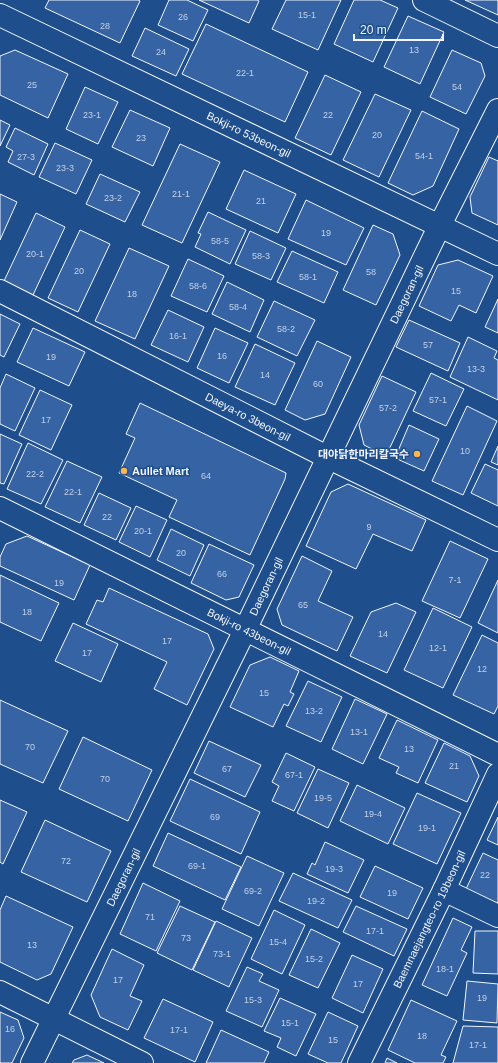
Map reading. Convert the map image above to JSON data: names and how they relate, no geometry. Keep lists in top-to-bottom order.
{
  "streets": {
    "street": [
      "Bokji-ro 53beon-gil",
      "Daegoran-gil",
      "Daeya-ro 3beon-gil",
      "Bokji-ro 43beon-gil",
      "Baemnaejangteo-ro 19beon-gil"
    ]
  },
  "crossings": [
    ["Bokji-ro 53beon-gil", "Daegoran-gil"],
    ["Daegoran-gil", "Daeya-ro 3beon-gil"],
    ["Daegoran-gil", "Bokji-ro 43beon-gil"]
  ],
  "places": ["대야닭한마리칼국수", "Aullet Mart"],
  "house_numbers": [
    "15-1",
    "26",
    "28",
    "13",
    "24",
    "22-1",
    "25",
    "54",
    "23-1",
    "22",
    "20",
    "23",
    "54-1",
    "27-3",
    "23-3",
    "21-1",
    "23-2",
    "21",
    "19",
    "58-5",
    "20-1",
    "58-3",
    "20",
    "58",
    "58-1",
    "58-6",
    "15",
    "18",
    "58-4",
    "58-2",
    "16-1",
    "57",
    "16",
    "19",
    "13-3",
    "14",
    "60",
    "57-1",
    "57-2",
    "17",
    "10",
    "22-2",
    "64",
    "22-1",
    "22",
    "9",
    "20-1",
    "20",
    "66",
    "7-1",
    "19",
    "65",
    "18",
    "14",
    "17",
    "12-1",
    "17",
    "12",
    "15",
    "13-2",
    "13-1",
    "70",
    "13",
    "21",
    "67",
    "67-1",
    "70",
    "19-5",
    "19-4",
    "69",
    "19-1",
    "72",
    "69-1",
    "19-3",
    "22",
    "69-2",
    "19",
    "19-2",
    "71",
    "17-1",
    "73",
    "15-4",
    "13",
    "73-1",
    "15-2",
    "18-1",
    "17",
    "17",
    "19",
    "15-3",
    "15-1",
    "16",
    "17-1",
    "18",
    "15",
    "17-1"
  ],
  "scale_bar": "20 m"
}
